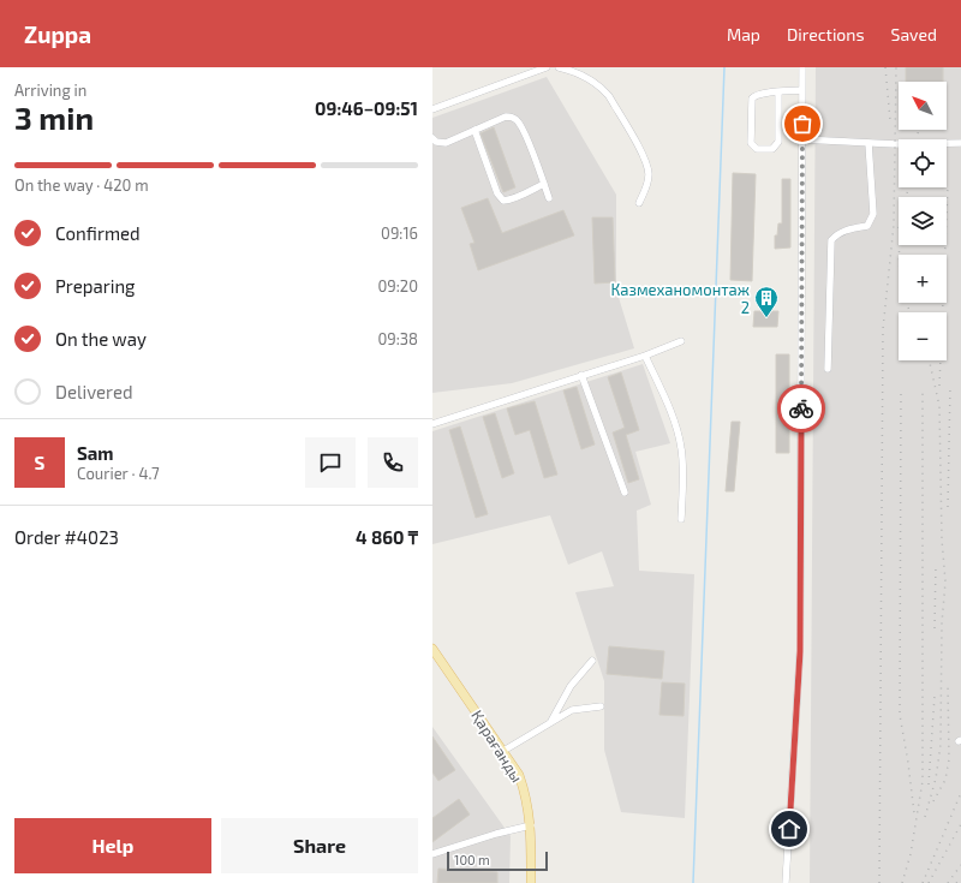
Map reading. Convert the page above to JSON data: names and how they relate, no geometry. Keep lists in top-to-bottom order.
{
  "streets": {
    "main road": ["Қарағанды"]
  },
  "places": {
    "building": ["Казмеханомонтаж 2"]
  },
  "scale_bar": "100 m",
  "north": "top left",
  "page": {
    "header": "Zuppa",
    "nav": ["Map", "Directions", "Saved"],
    "heading": ["3 min", "Arriving in", "09:46–09:51"],
    "panel": [
      "Sam",
      "Courier · 4.7",
      "Order #4023",
      "4 860 ₸"
    ],
    "map_buttons": ["+", "−"],
    "bar": "On the way · 420 m",
    "list": [
      ["Confirmed", "09:16"],
      ["Preparing", "09:20"],
      ["On the way", "09:38"],
      "Delivered"
    ],
    "round": "S",
    "buttons": ["Help", "Share"],
    "scale": "100 m"
  }
}
